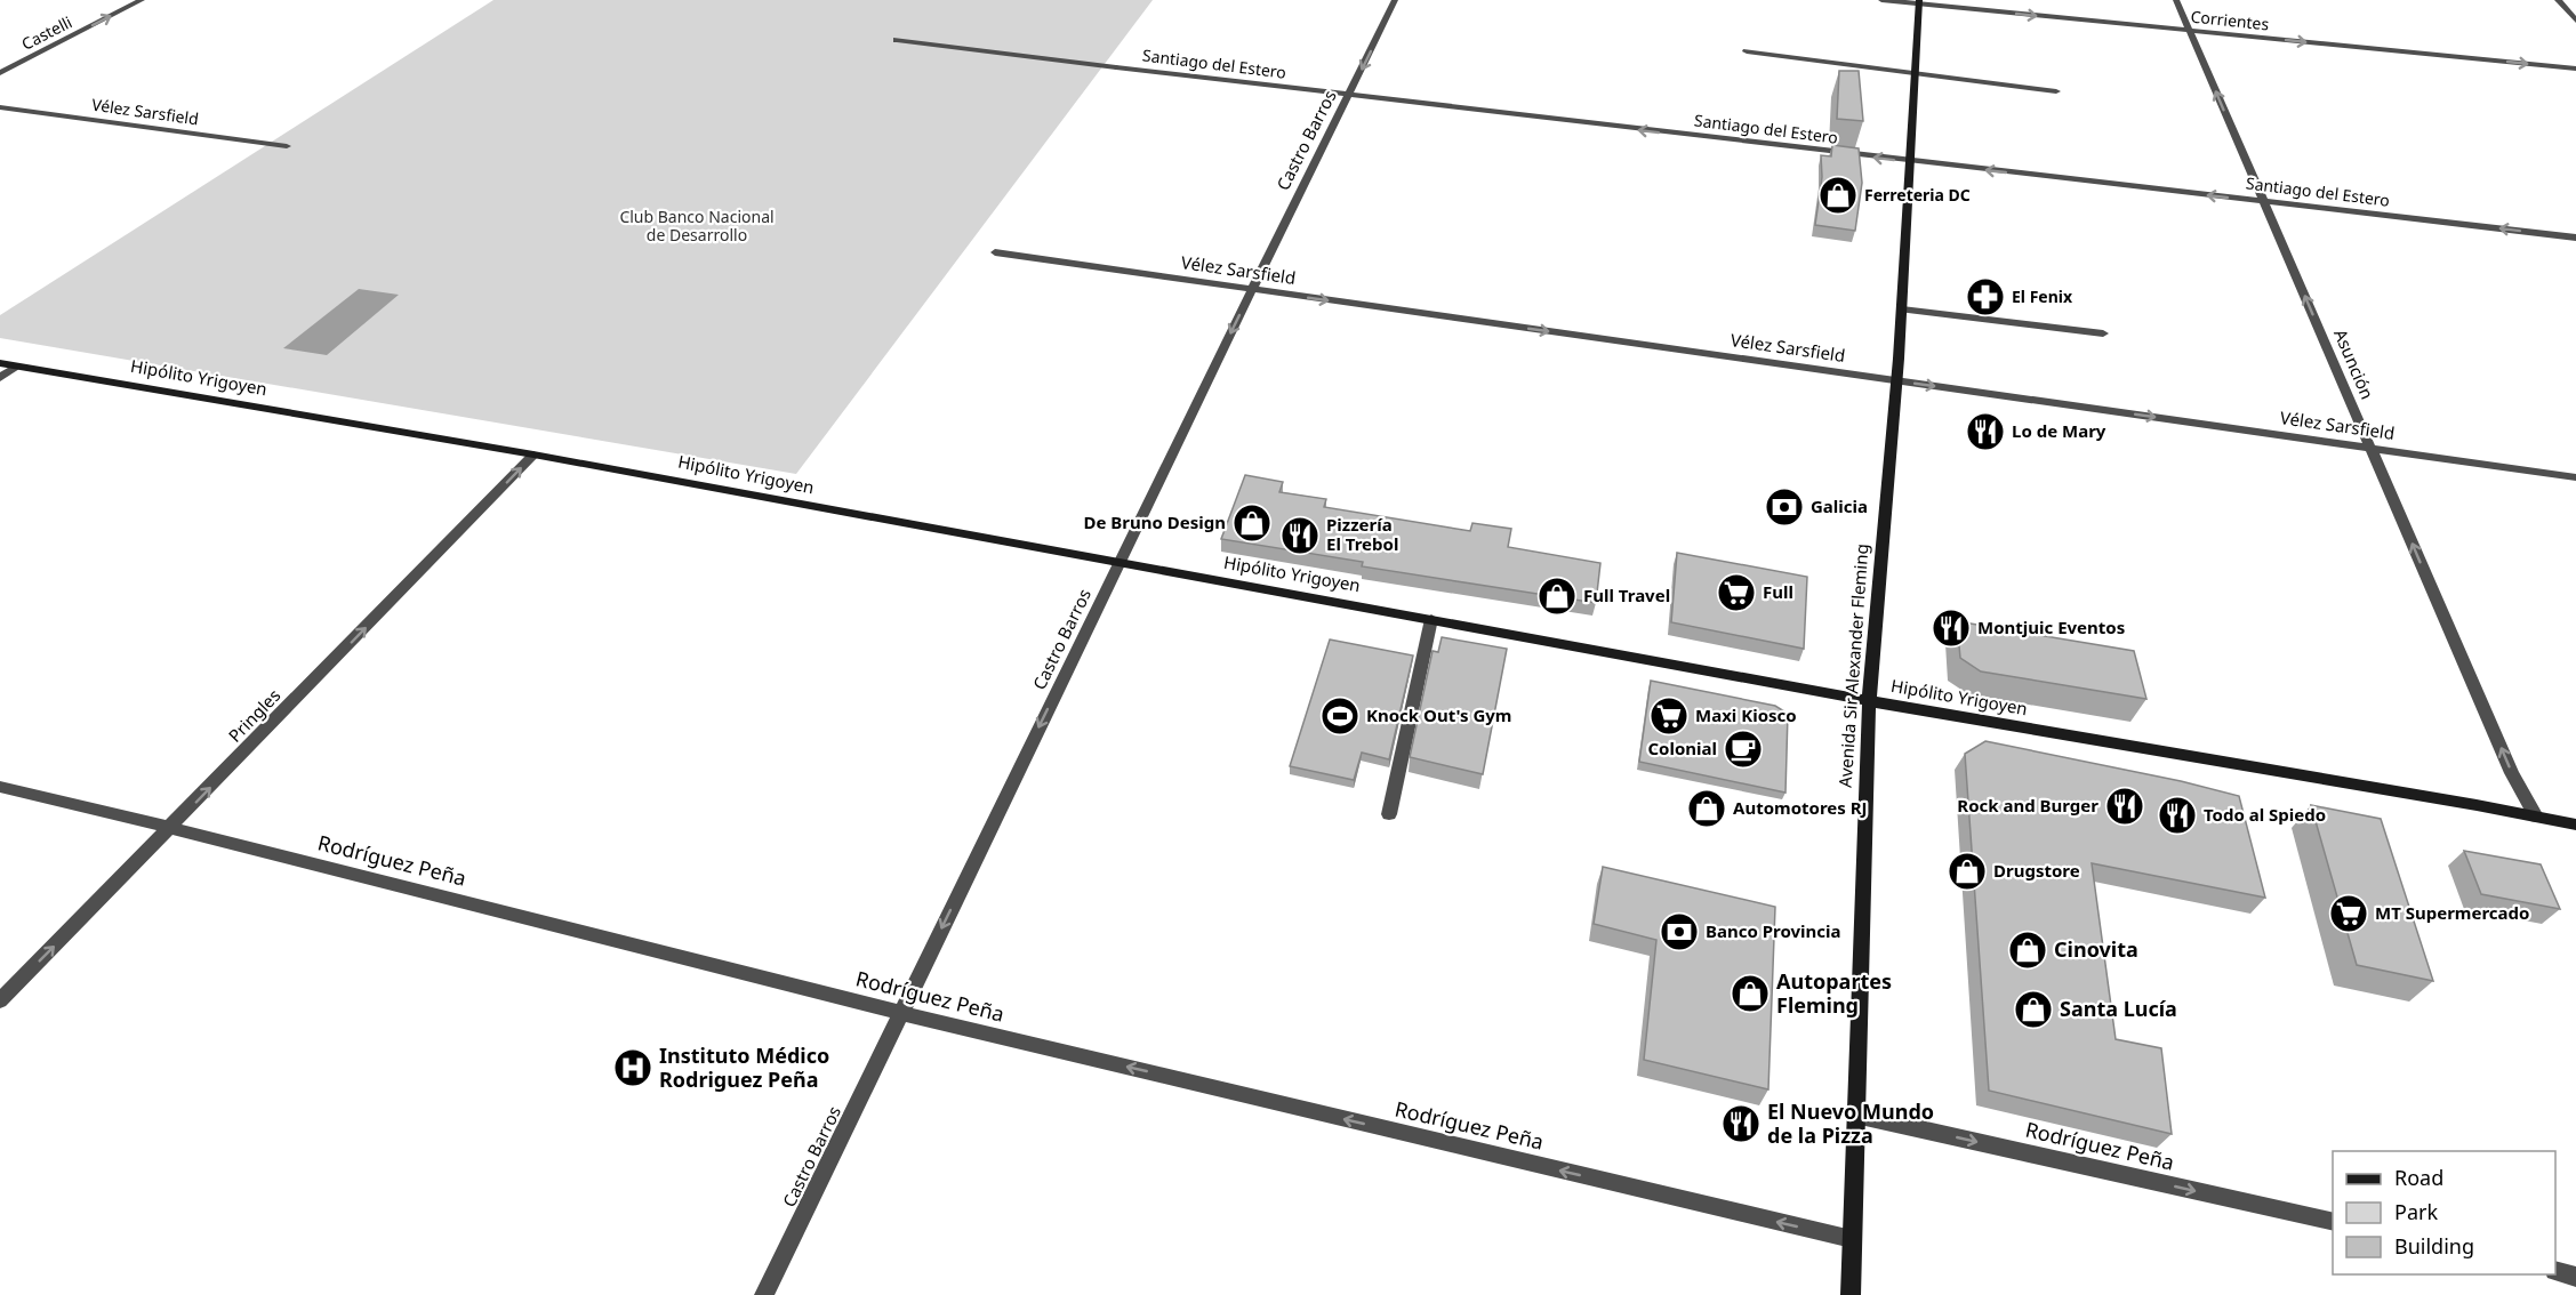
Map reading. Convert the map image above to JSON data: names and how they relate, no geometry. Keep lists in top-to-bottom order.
{
  "streets": {
    "street": [
      "Corrientes",
      "Castelli",
      "Santiago del Estero",
      "Vélez Sarsfield",
      "Castro Barros",
      "Asunción",
      "Hipólito Yrigoyen",
      "Avenida Sir Alexander Fleming",
      "Pringles",
      "Rodríguez Peña"
    ]
  },
  "crossings": [
    ["Corrientes", "Asunción"],
    ["Corrientes", "Avenida Sir Alexander Fleming"],
    ["Santiago del Estero", "Castro Barros"],
    ["Santiago del Estero", "Asunción"],
    ["Santiago del Estero", "Avenida Sir Alexander Fleming"],
    ["Vélez Sarsfield", "Castro Barros"],
    ["Vélez Sarsfield", "Asunción"],
    ["Vélez Sarsfield", "Avenida Sir Alexander Fleming"],
    ["Castro Barros", "Hipólito Yrigoyen"],
    ["Castro Barros", "Rodríguez Peña"],
    ["Asunción", "Hipólito Yrigoyen"],
    ["Hipólito Yrigoyen", "Avenida Sir Alexander Fleming"],
    ["Hipólito Yrigoyen", "Pringles"],
    ["Avenida Sir Alexander Fleming", "Rodríguez Peña"],
    ["Pringles", "Rodríguez Peña"]
  ],
  "one_way": [
    "Corrientes",
    "Castelli",
    "Santiago del Estero",
    "Vélez Sarsfield",
    "Castro Barros",
    "Asunción",
    "Pringles"
  ],
  "parks": ["Club Banco Nacional de Desarrollo"],
  "places": {
    "shop": [
      "Ferreteria DC",
      "De Bruno Design",
      "Full Travel",
      "Automotores RJ",
      "Drugstore",
      "Cinovita",
      "Autopartes Fleming",
      "Santa Lucía"
    ],
    "pharmacy": ["El Fenix"],
    "restaurant": [
      "Lo de Mary",
      "Pizzería El Trebol",
      "Montjuic Eventos",
      "Rock and Burger",
      "Todo al Spiedo",
      "El Nuevo Mundo de la Pizza"
    ],
    "bank": ["Galicia", "Banco Provincia"],
    "supermarket": ["Full", "Maxi Kiosco", "MT Supermercado"],
    "sports": ["Knock Out's Gym"],
    "cafe": ["Colonial"],
    "hospital": ["Instituto Médico Rodriguez Peña"]
  },
  "legend": ["Road", "Park", "Building"]
}
